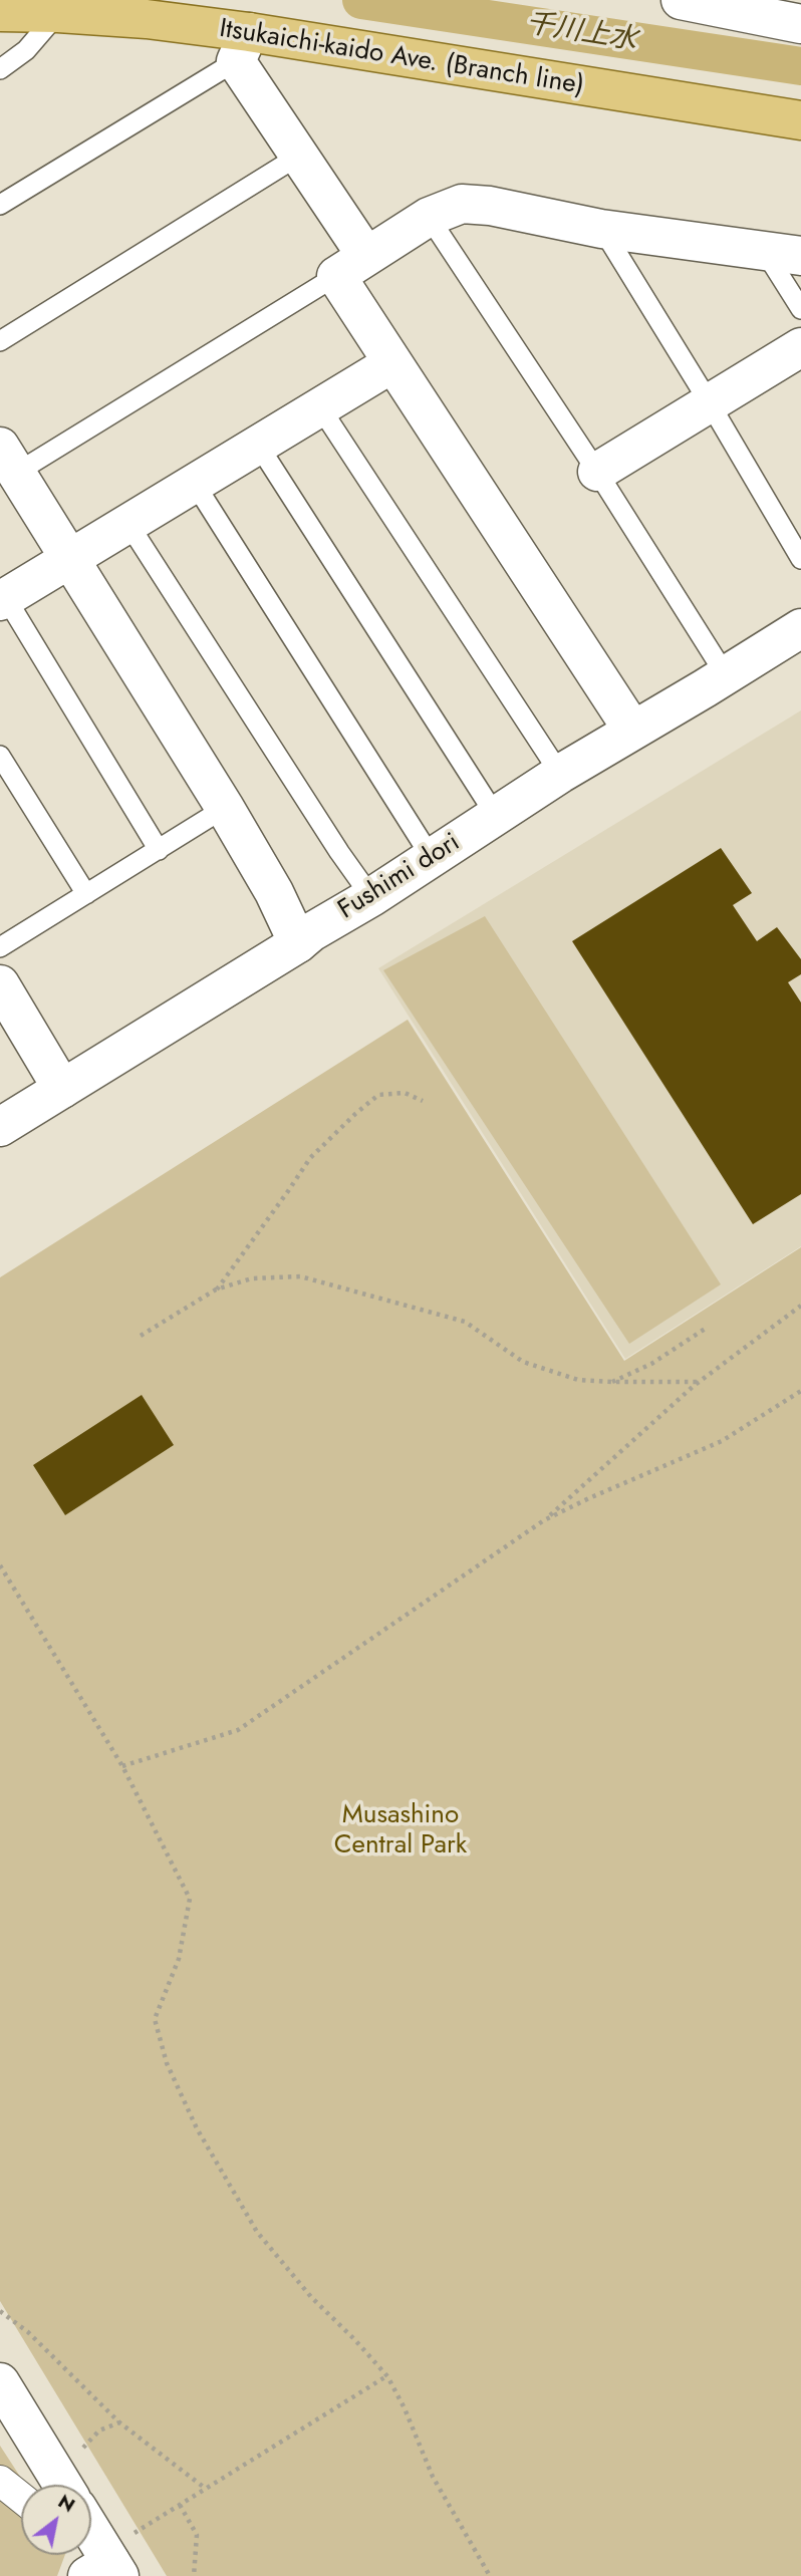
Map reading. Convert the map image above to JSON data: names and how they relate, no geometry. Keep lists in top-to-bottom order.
{
  "streets": {
    "main road": ["Itsukaichi-kaido Ave. (Branch line)"],
    "street": ["Fushimi dori"]
  },
  "water": ["千川上水"],
  "parks": ["Musashino Central Park"],
  "north": "top right"
}
